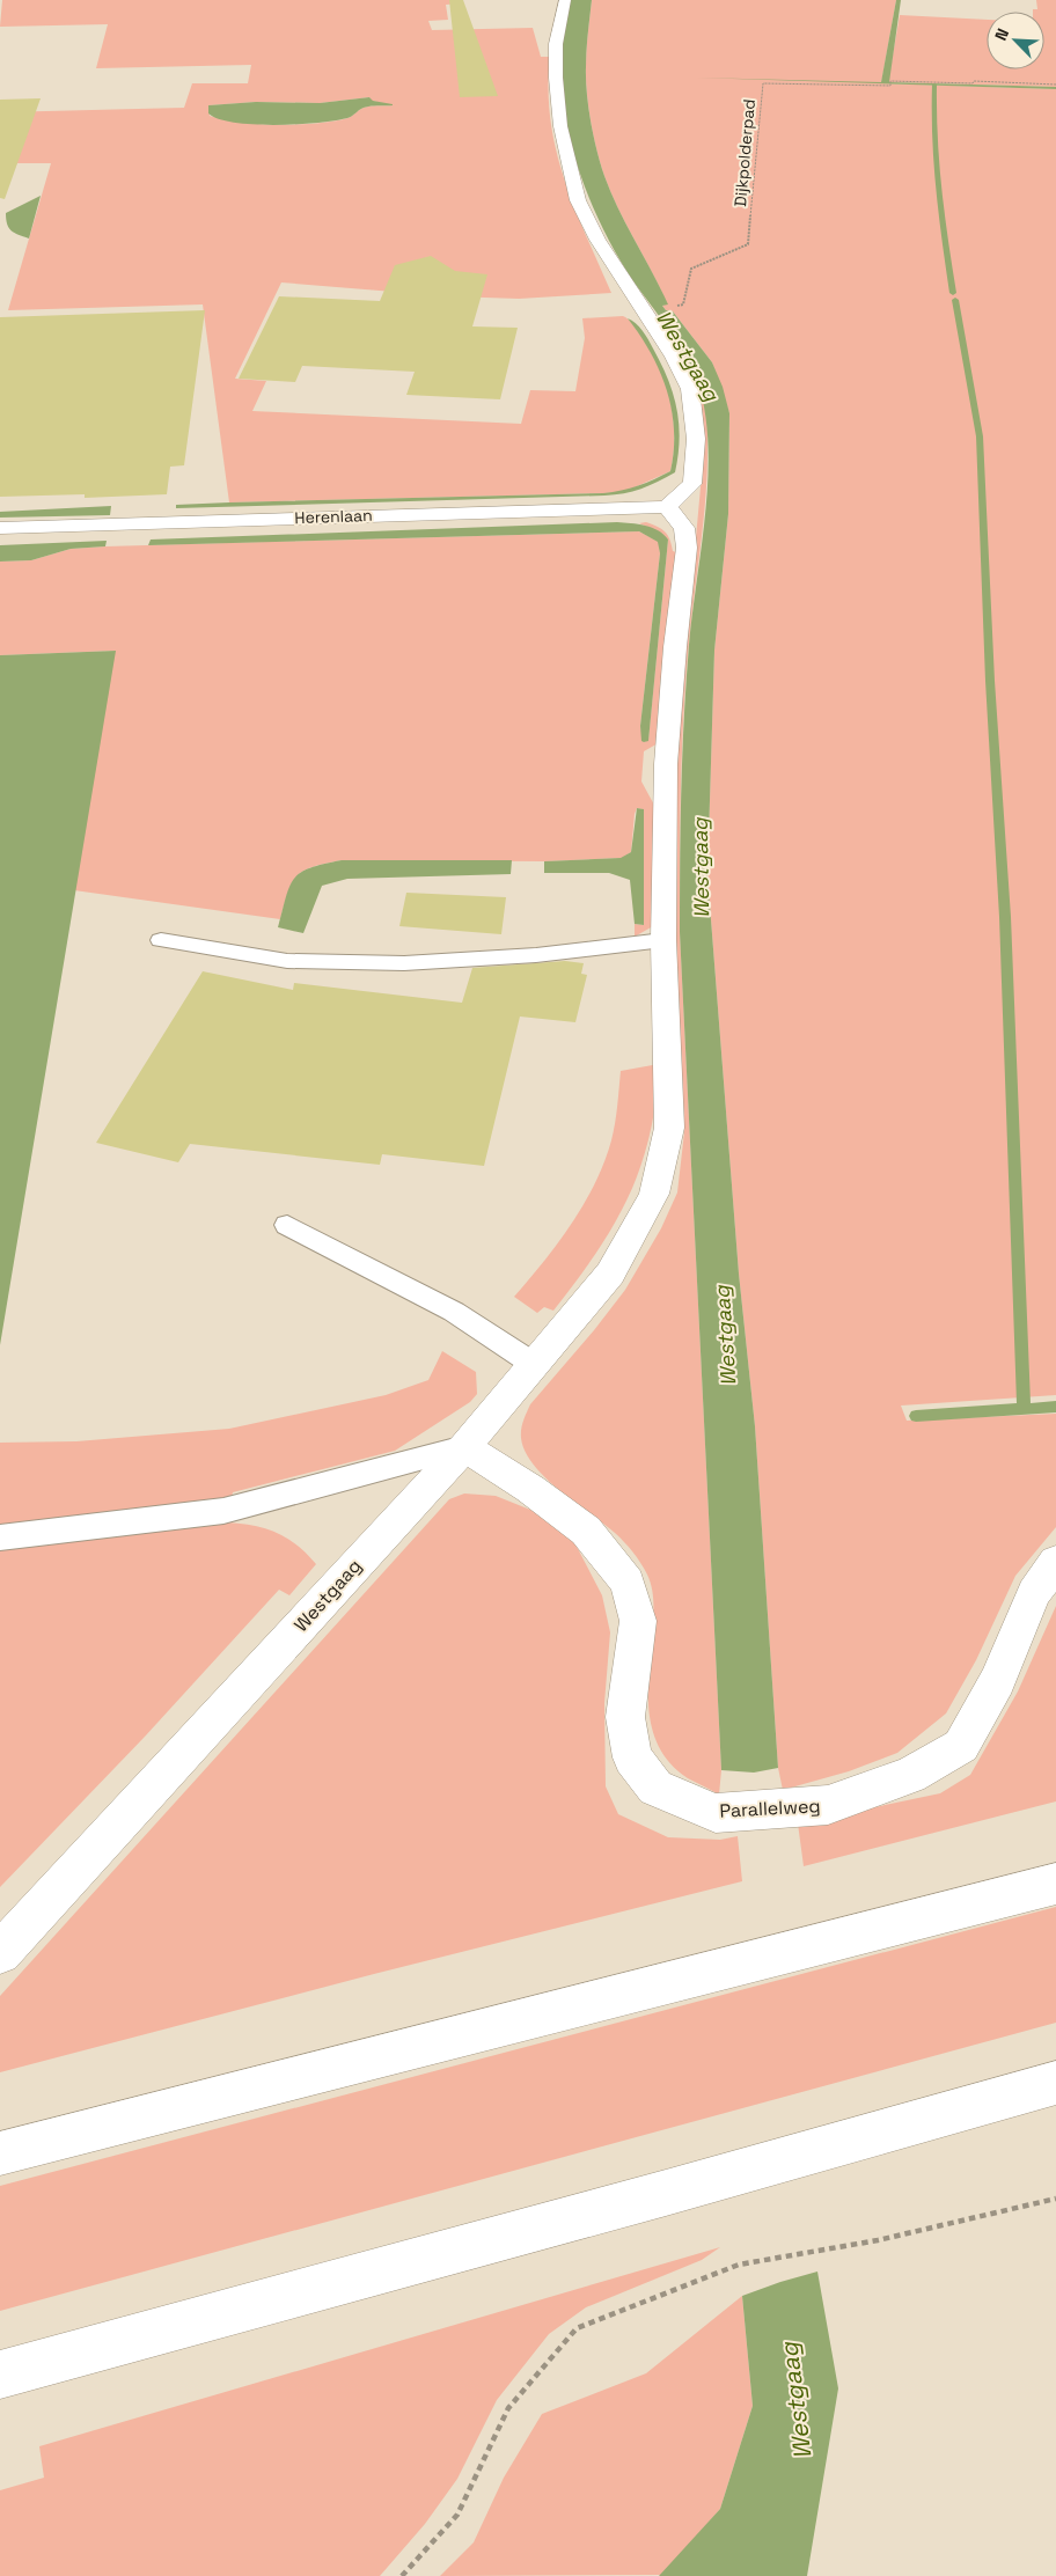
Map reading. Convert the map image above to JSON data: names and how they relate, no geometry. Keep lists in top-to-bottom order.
{
  "streets": {
    "main road": ["Herenlaan", "Westgaag", "Parallelweg"],
    "path": ["Dijkpolderpad"]
  },
  "crossings": [
    ["Herenlaan", "Westgaag"],
    ["Westgaag", "Parallelweg"]
  ],
  "water": ["Westgaag"],
  "north": "top left"
}
